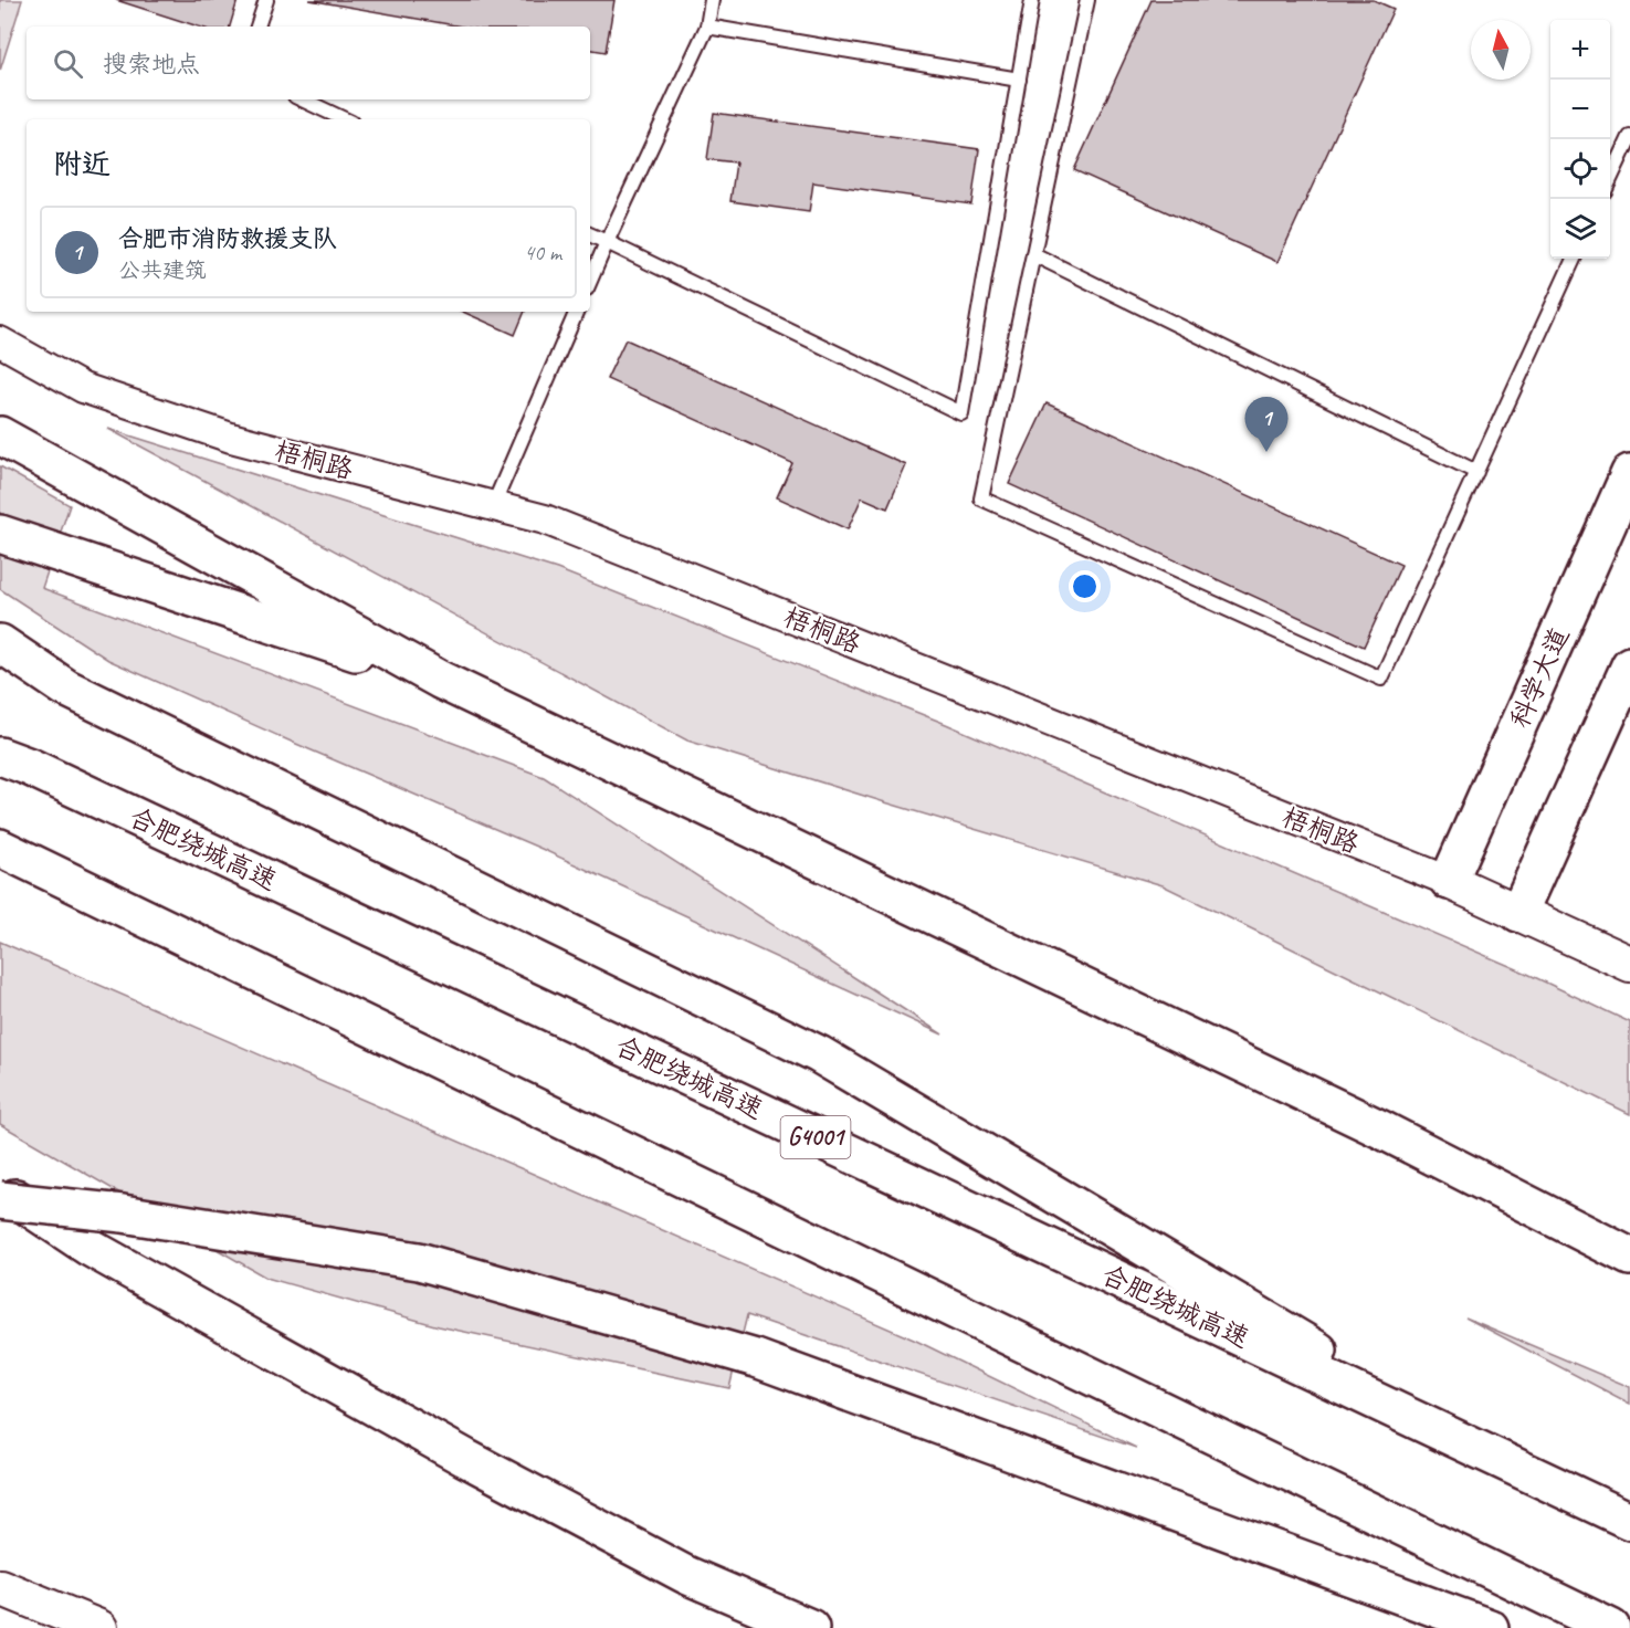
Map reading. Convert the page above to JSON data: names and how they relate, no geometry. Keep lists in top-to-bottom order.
{
  "streets": {
    "main road": ["科学大道", "合肥绕城高速", "G4001"],
    "street": ["梧桐路"]
  },
  "crossings": [
    ["梧桐路", "科学大道"]
  ],
  "north": "top",
  "page": {
    "map_buttons": ["+", "−"],
    "search": "搜索地点",
    "heading": "附近",
    "list": [
      {
        "mark": "1",
        "name": "合肥市消防救援支队",
        "note": "公共建筑",
        "value": "40 m"
      }
    ],
    "pins": "1"
  }
}
